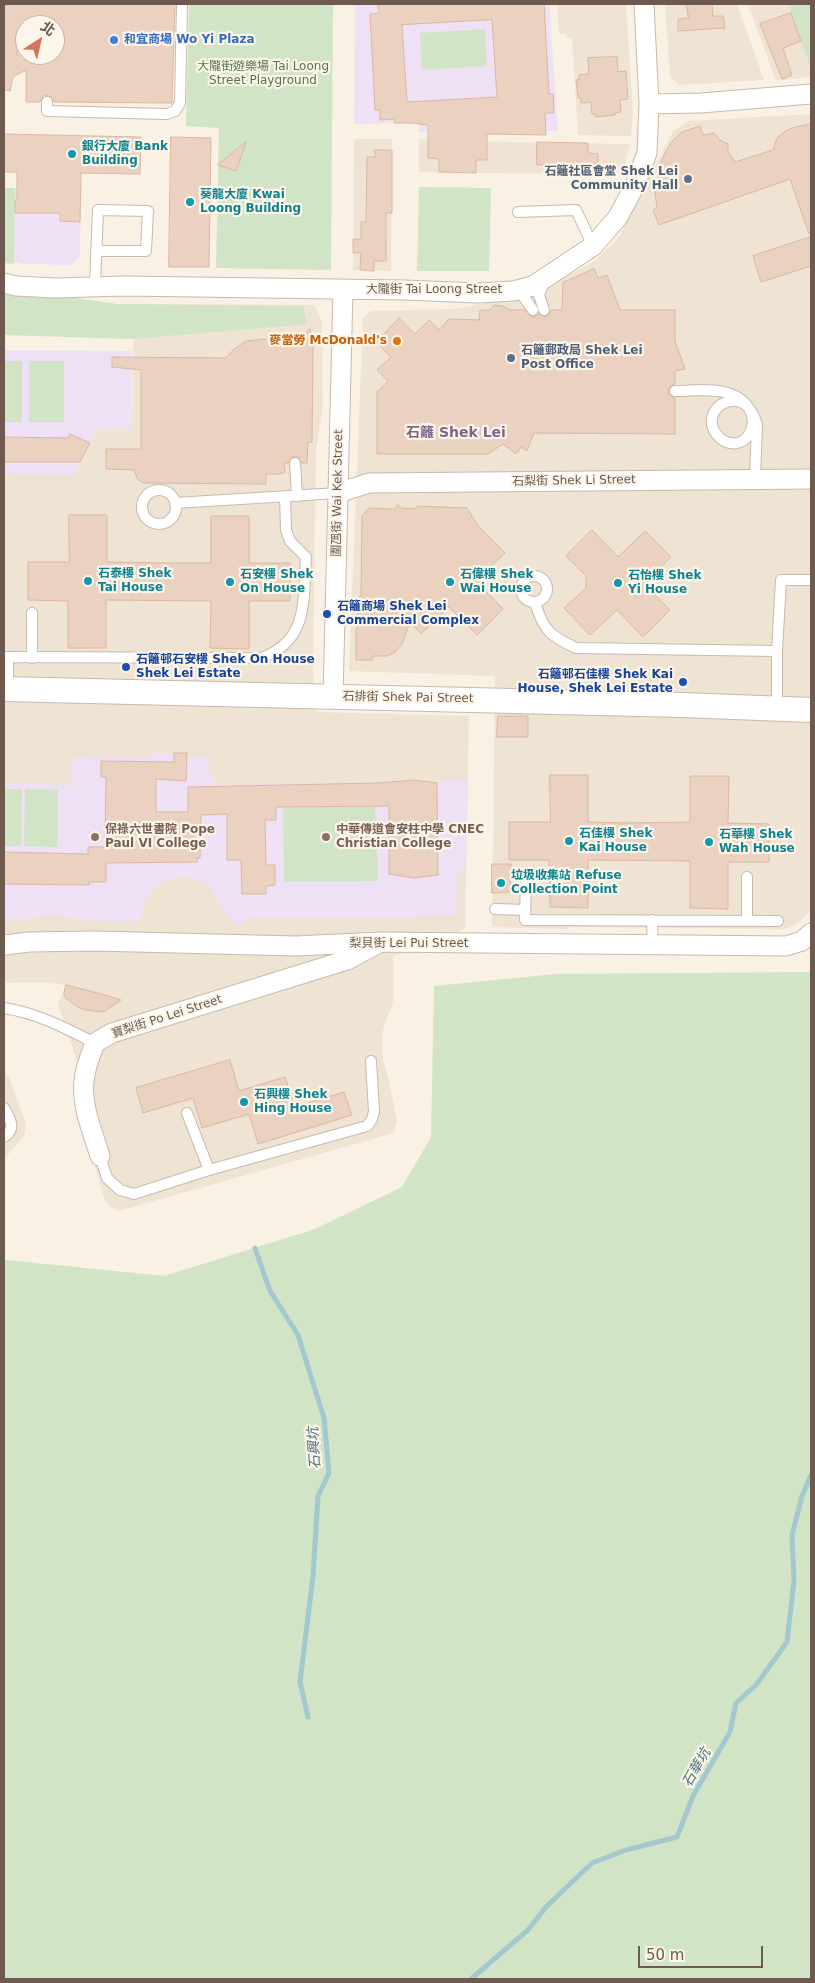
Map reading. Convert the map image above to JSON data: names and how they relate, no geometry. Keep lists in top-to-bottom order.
{
  "streets": {
    "street": [
      "大隴街 Tai Loong Street",
      "石梨街 Shek Li Street",
      "圍乪街 Wai Kek Street",
      "石排街 Shek Pai Street",
      "梨貝街 Lei Pui Street",
      "寶梨街 Po Lei Street"
    ]
  },
  "crossings": [
    ["大隴街 Tai Loong Street", "圍乪街 Wai Kek Street"],
    ["石梨街 Shek Li Street", "圍乪街 Wai Kek Street"],
    ["圍乪街 Wai Kek Street", "石排街 Shek Pai Street"],
    ["梨貝街 Lei Pui Street", "寶梨街 Po Lei Street"]
  ],
  "districts": ["石籬 Shek Lei"],
  "water": ["石興坑", "石華坑"],
  "parks": ["大隴街遊樂場 Tai Loong Street Playground"],
  "places": [
    "和宜商場 Wo Yi Plaza",
    "銀行大廈 Bank Building",
    "石籬社區會堂 Shek Lei Community Hall",
    "葵龍大廈 Kwai Loong Building",
    "麥當勞 McDonald's",
    "石籬郵政局 Shek Lei Post Office",
    "石泰樓 Shek Tai House",
    "石安樓 Shek On House",
    "石偉樓 Shek Wai House",
    "石怡樓 Shek Yi House",
    "石籬商場 Shek Lei Commercial Complex",
    "石籬邨石安樓 Shek On House Shek Lei Estate",
    "石籬邨石佳樓 Shek Kai House, Shek Lei Estate",
    "保祿六世書院 Pope Paul VI College",
    "中華傳道會安柱中學 CNEC Christian College",
    "石佳樓 Shek Kai House",
    "石華樓 Shek Wah House",
    "垃圾收集站 Refuse Collection Point",
    "石興樓 Shek Hing House"
  ],
  "scale_bar": "50 m",
  "north": "top right"
}
